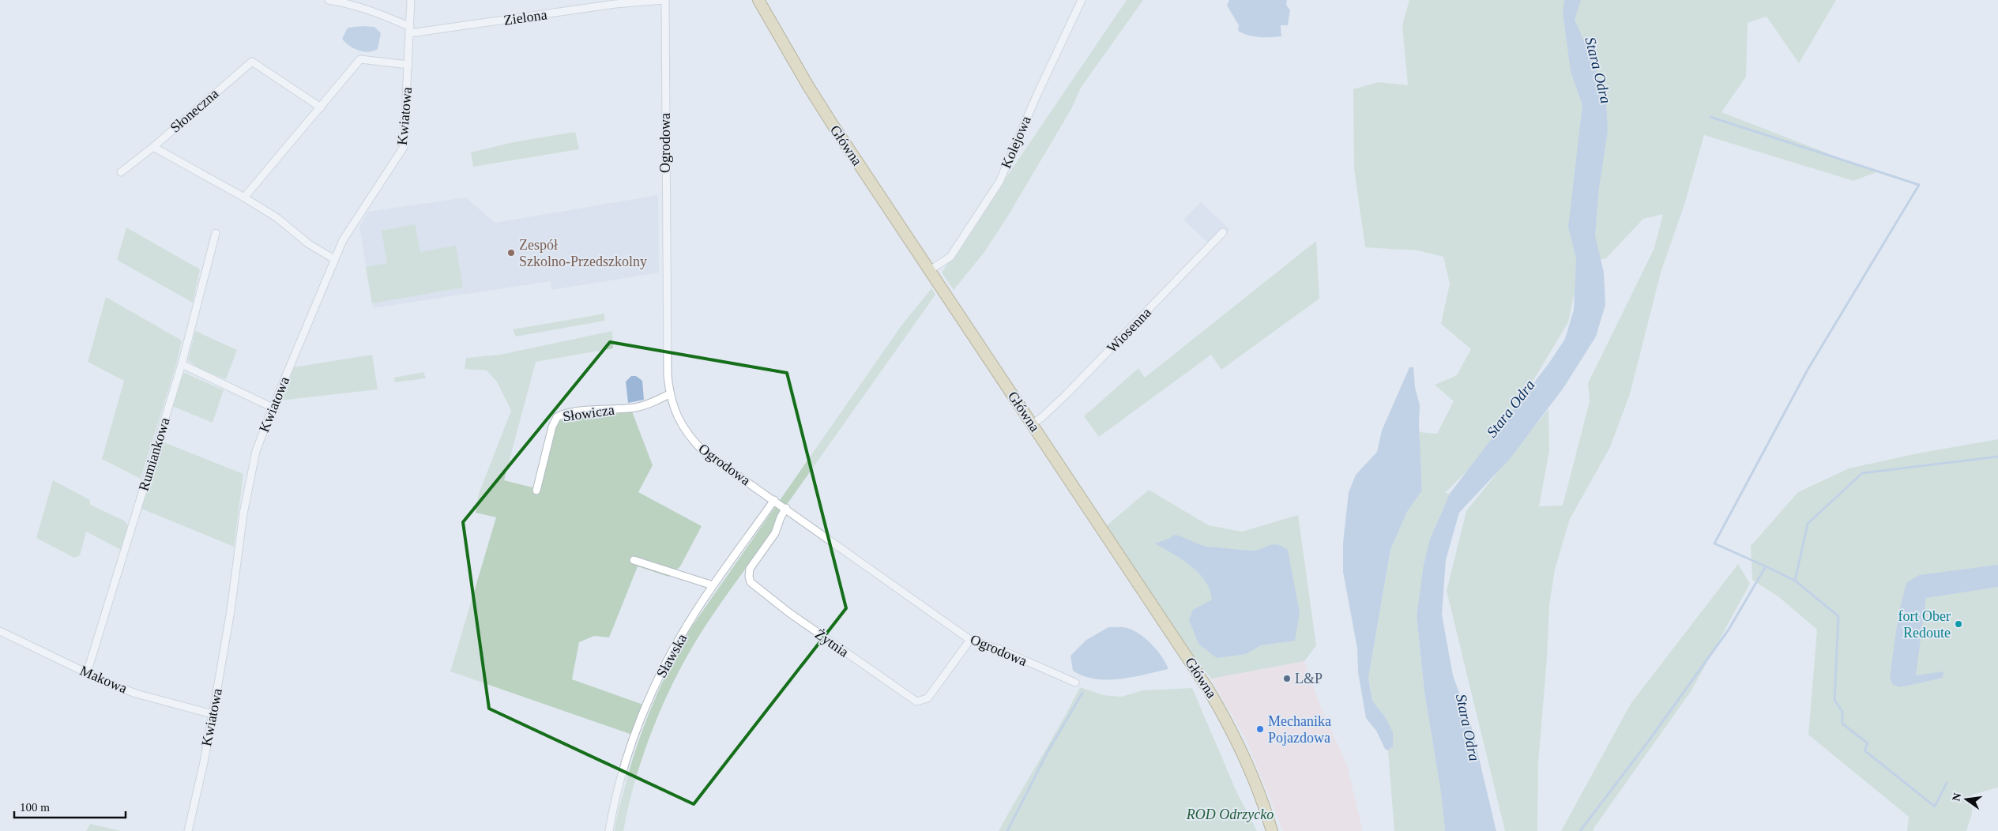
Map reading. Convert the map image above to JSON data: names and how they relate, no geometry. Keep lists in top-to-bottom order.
{
  "streets": {
    "main road": ["Główna"],
    "street": [
      "Zielona",
      "Słoneczna",
      "Kwiatowa",
      "Kolejowa",
      "Ogrodowa",
      "Wiosenna",
      "Słowicza",
      "Rumiankowa",
      "Żytnia",
      "Sławska",
      "Makowa"
    ]
  },
  "crossings": [
    ["Zielona", "Kwiatowa"],
    ["Zielona", "Ogrodowa"],
    ["Kwiatowa", "Makowa"],
    ["Kolejowa", "Główna"],
    ["Ogrodowa", "Słowicza"],
    ["Ogrodowa", "Żytnia"],
    ["Ogrodowa", "Sławska"],
    ["Główna", "Wiosenna"],
    ["Rumiankowa", "Makowa"]
  ],
  "water": ["Stara Odra"],
  "parks": ["ROD Odrzycko"],
  "places": [
    "Zespół Szkolno-Przedszkolny",
    "fort Ober Redoute",
    "L&P",
    "Mechanika Pojazdowa"
  ],
  "scale_bar": "100 m",
  "north": "left"
}
